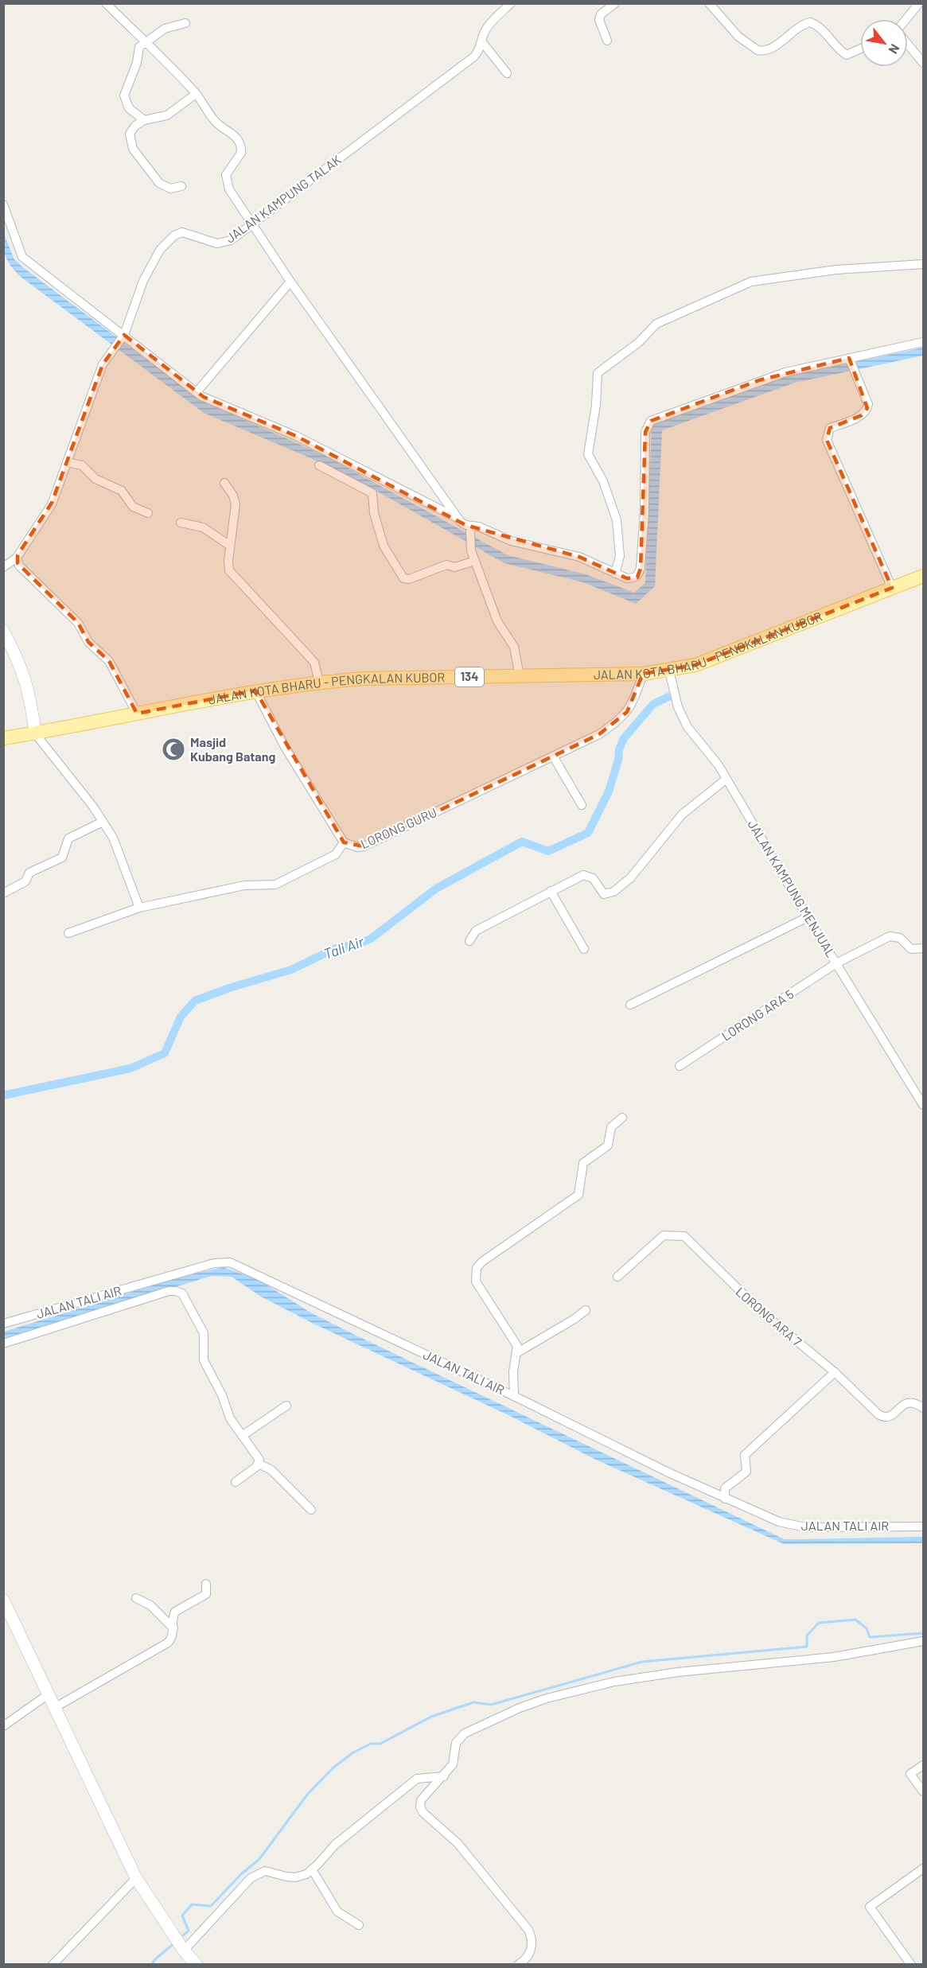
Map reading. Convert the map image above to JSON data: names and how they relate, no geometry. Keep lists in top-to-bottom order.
{
  "streets": {
    "main road": ["JALAN KOTA BHARU - PENGKALAN KUBOR", "134"],
    "street": [
      "JALAN KAMPUNG TALAK",
      "LORONG GURU",
      "JALAN KAMPUNG MENJUAL",
      "LORONG ARA 5",
      "JALAN TALI AIR",
      "LORONG ARA 7"
    ]
  },
  "crossings": [
    ["JALAN KOTA BHARU - PENGKALAN KUBOR", "LORONG GURU"],
    ["JALAN KOTA BHARU - PENGKALAN KUBOR", "JALAN KAMPUNG MENJUAL"],
    ["JALAN KAMPUNG MENJUAL", "LORONG ARA 5"]
  ],
  "water": ["Tali Air"],
  "places": {
    "mosque": ["Masjid Kubang Batang"]
  },
  "north": "bottom right"
}
